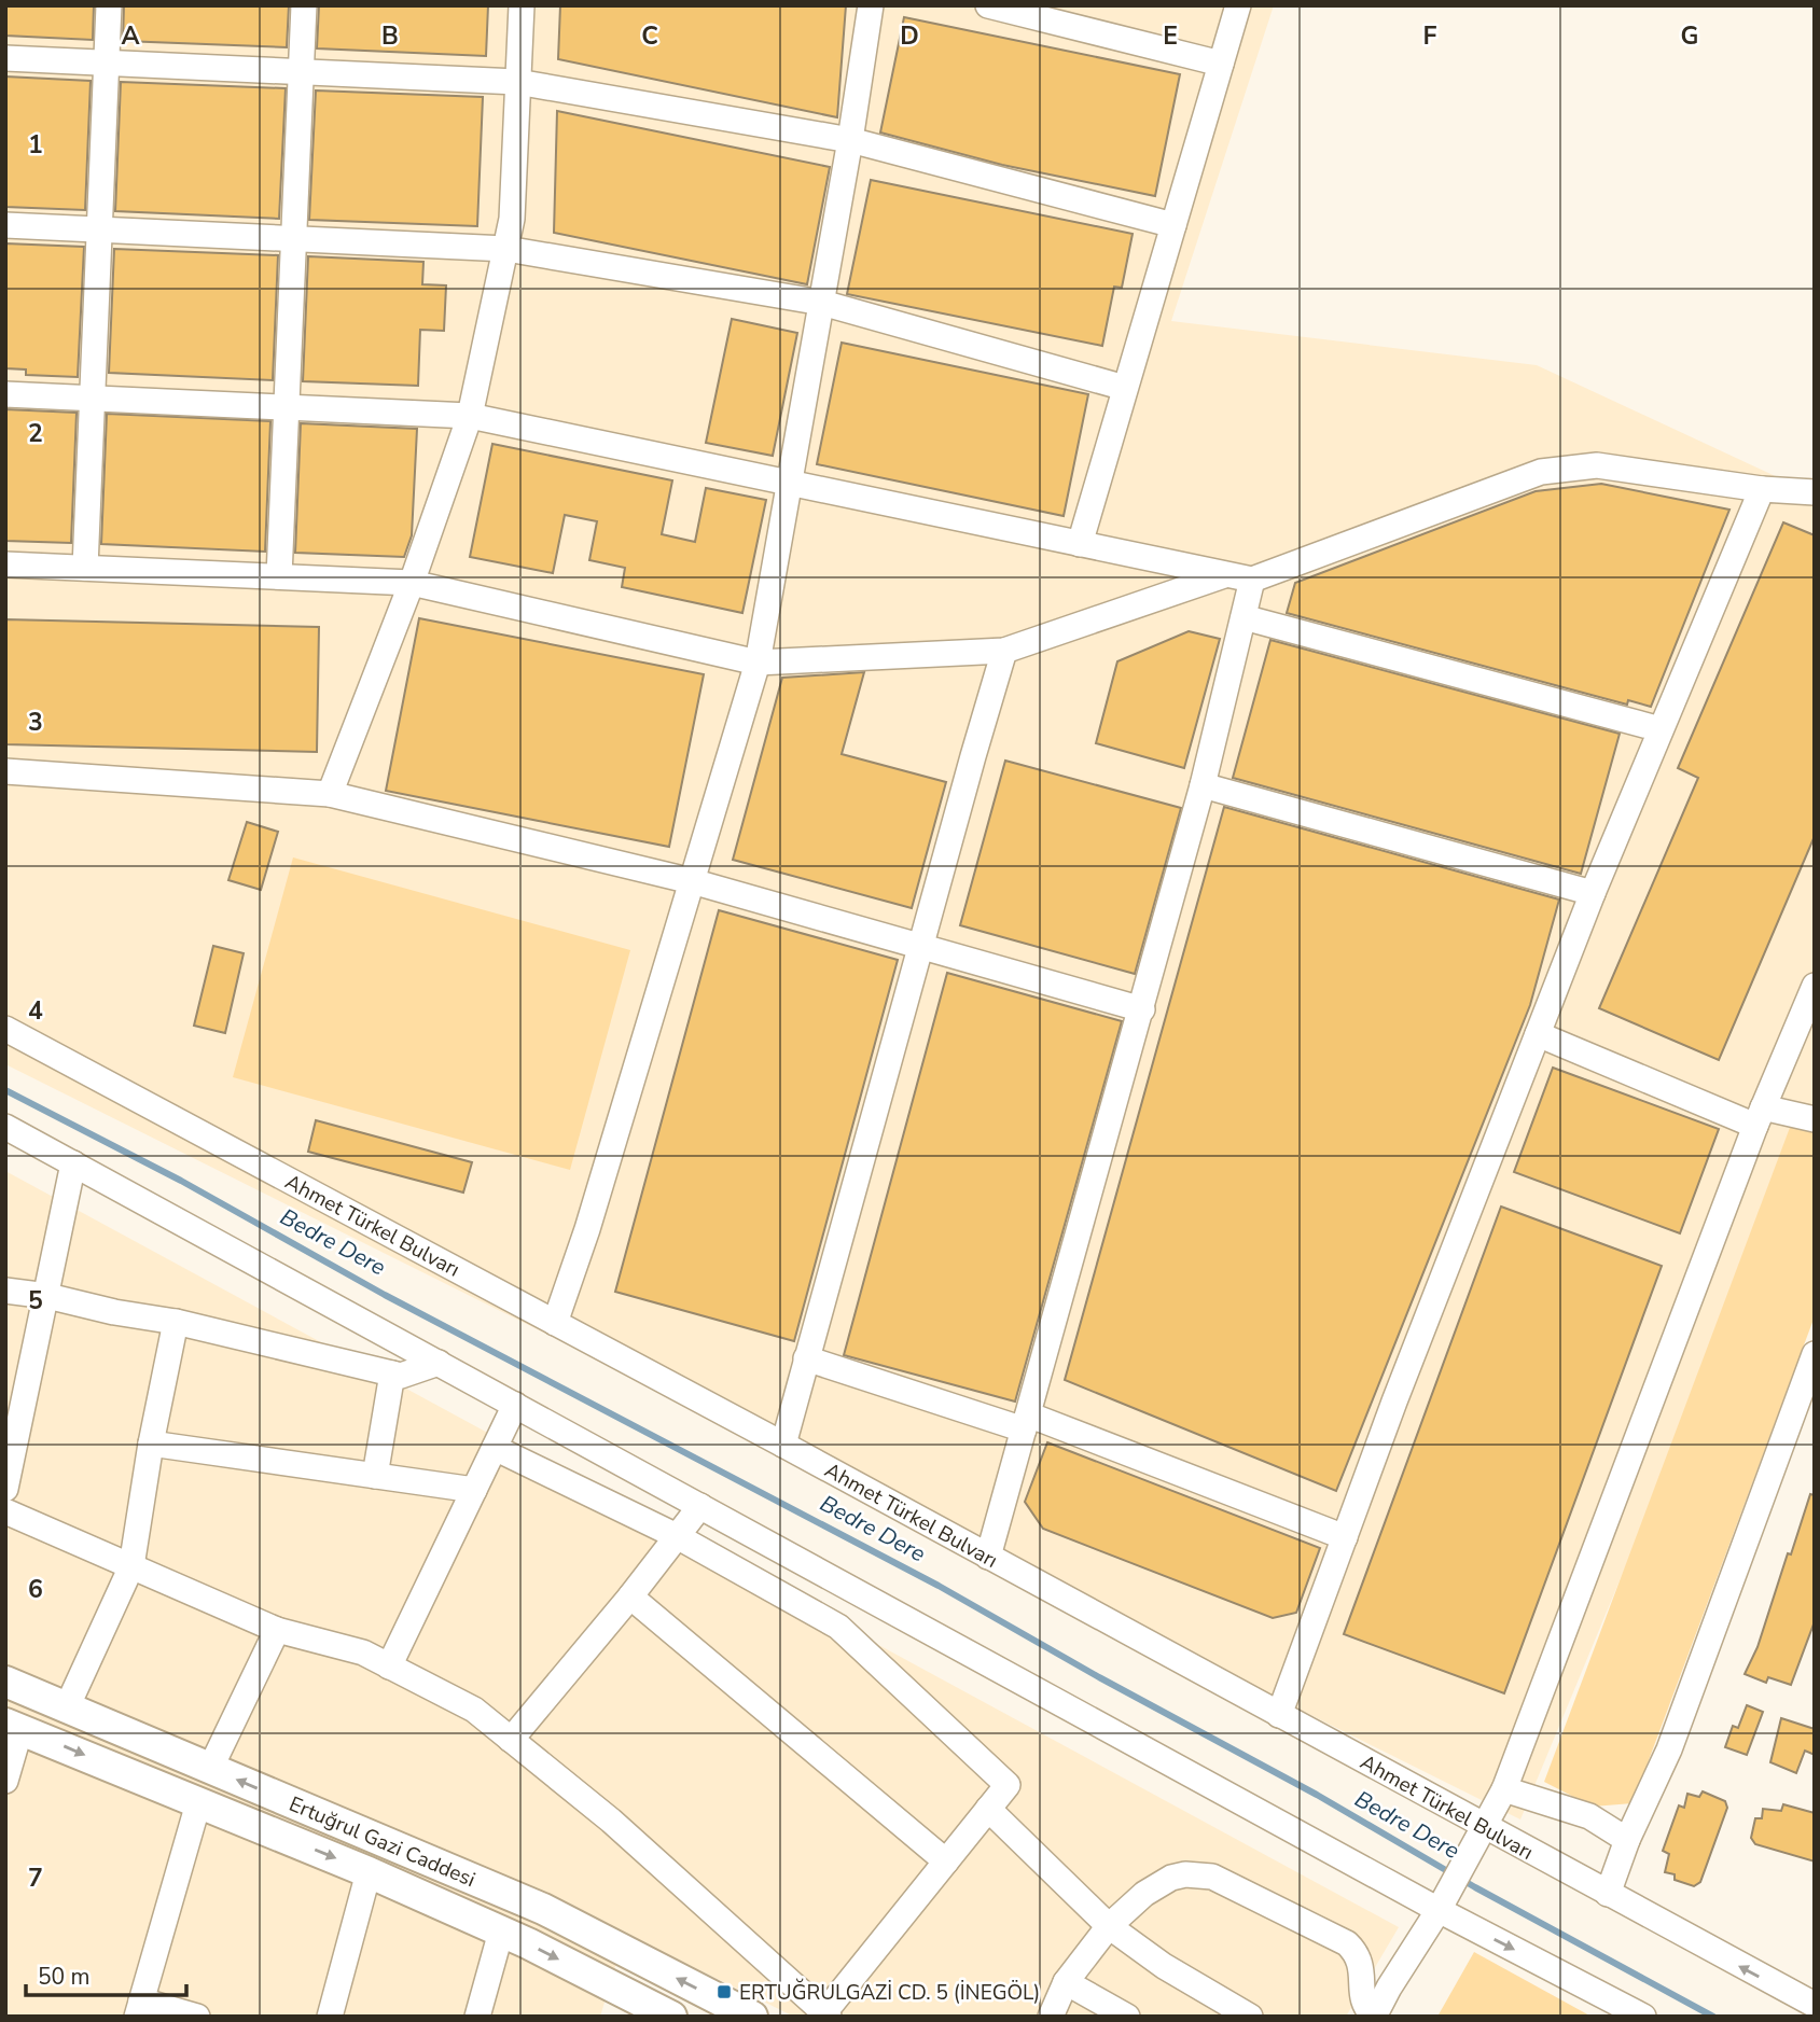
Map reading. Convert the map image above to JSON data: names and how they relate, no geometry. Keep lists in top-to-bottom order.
{
  "streets": {
    "main road": ["Ertuğrul Gazi Caddesi"],
    "street": ["Ahmet Türkel Bulvarı"]
  },
  "water": ["Bedre Dere"],
  "places": {
    "transit": ["ERTUĞRULGAZİ CD. 5 (İNEGÖL)"]
  },
  "scale_bar": "50 m",
  "grid": {
    "columns": [
      "A",
      "B",
      "C",
      "D",
      "E",
      "F",
      "G"
    ],
    "rows": [
      "1",
      "2",
      "3",
      "4",
      "5",
      "6",
      "7"
    ]
  }
}
